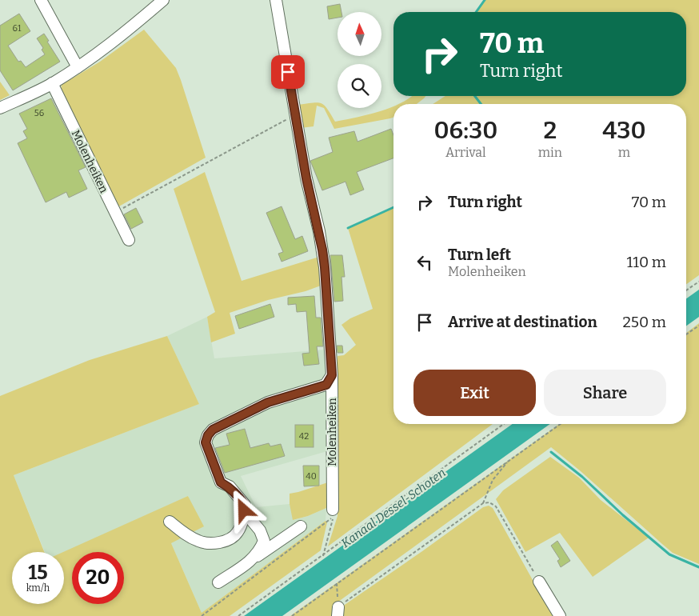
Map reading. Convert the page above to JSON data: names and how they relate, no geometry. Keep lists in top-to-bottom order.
{
  "streets": {
    "street": ["Molenheiken"]
  },
  "water": ["Kanaal Dessel-Schoten"],
  "house_numbers": [
    "61",
    "56",
    "42",
    "40"
  ],
  "north": "top",
  "page": {
    "turn": ["70 m", "Turn right"],
    "eta": [
      "06:30",
      "Arrival",
      "2",
      "min",
      "430",
      "m"
    ],
    "list": [
      {
        "name": "Turn right",
        "value": "70 m"
      },
      {
        "name": "Turn left",
        "note": "Molenheiken",
        "value": "110 m"
      },
      {
        "name": "Arrive at destination",
        "value": "250 m"
      }
    ],
    "buttons": ["Exit", "Share"],
    "speed": "15 km/h",
    "limit": "20"
  }
}
